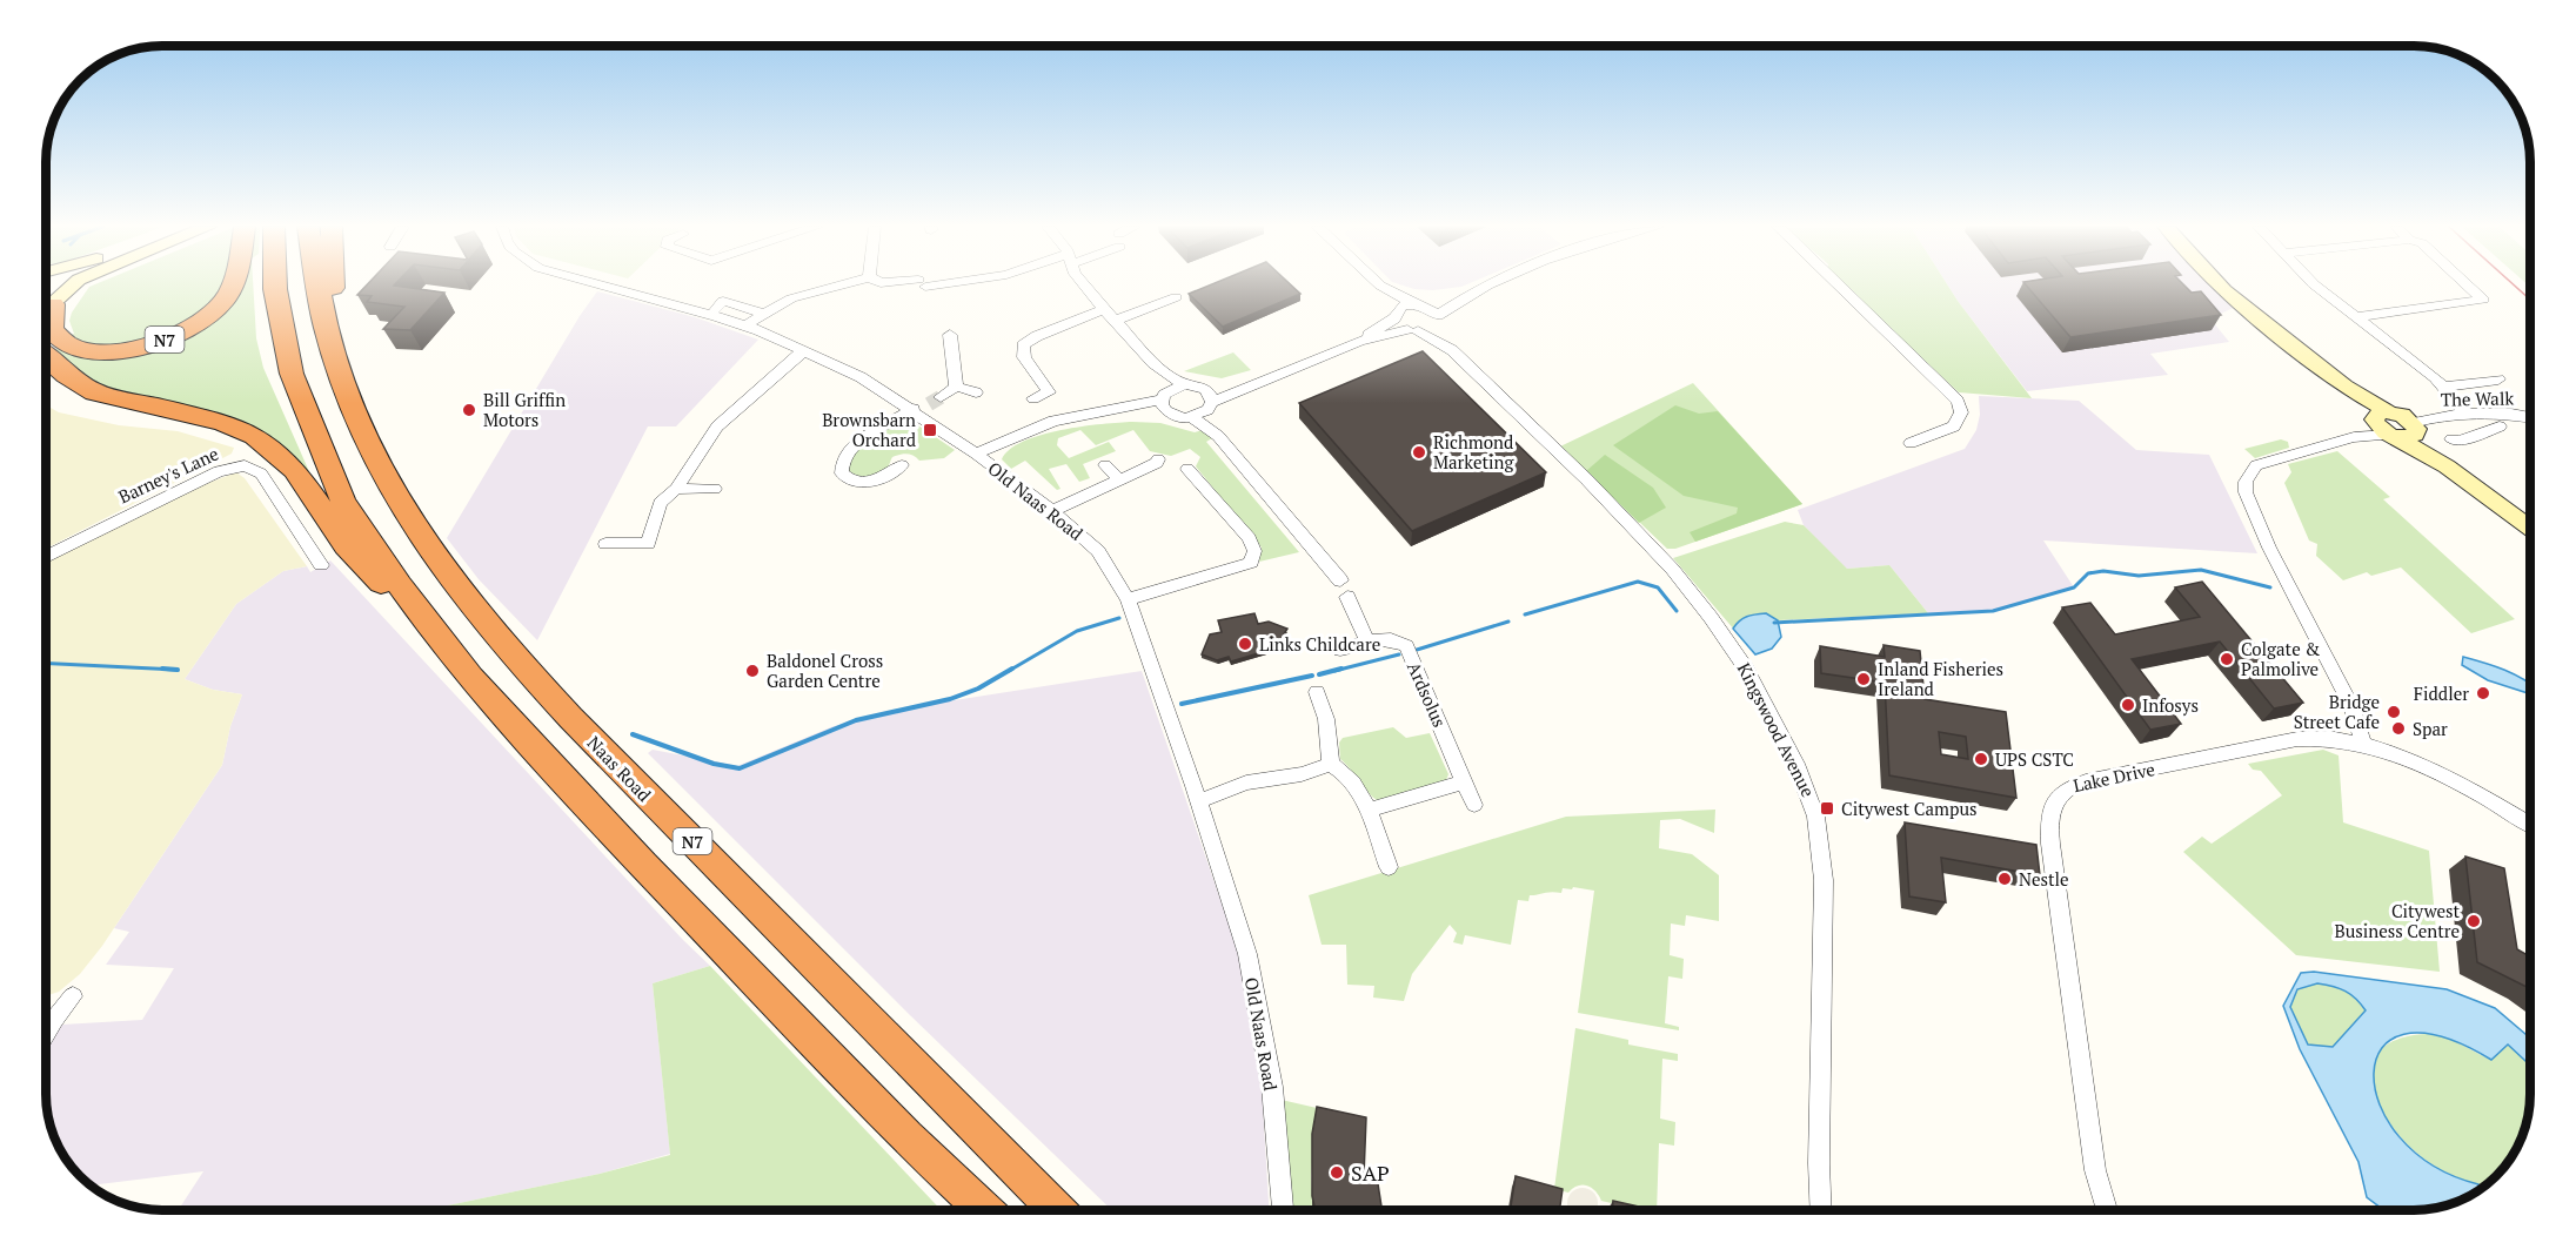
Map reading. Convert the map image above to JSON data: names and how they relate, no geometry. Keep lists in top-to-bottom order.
{
  "streets": {
    "highway": ["N7", "Naas Road"],
    "street": [
      "The Walk",
      "Barney's Lane",
      "Old Naas Road",
      "Ardsolus",
      "Kingswood Avenue",
      "Lake Drive"
    ]
  },
  "crossings": [
    ["N7", "Naas Road"]
  ],
  "places": {
    "other": [
      "Bill Griffin Motors",
      "Richmond Marketing",
      "Links Childcare",
      "Colgate & Palmolive",
      "Baldonel Cross Garden Centre",
      "Inland Fisheries Ireland",
      "Fiddler",
      "Infosys",
      "Bridge Street Cafe",
      "Spar",
      "UPS CSTC",
      "Nestle",
      "Citywest Business Centre",
      "SAP"
    ],
    "transit": ["Brownsbarn Orchard", "Citywest Campus"]
  }
}
